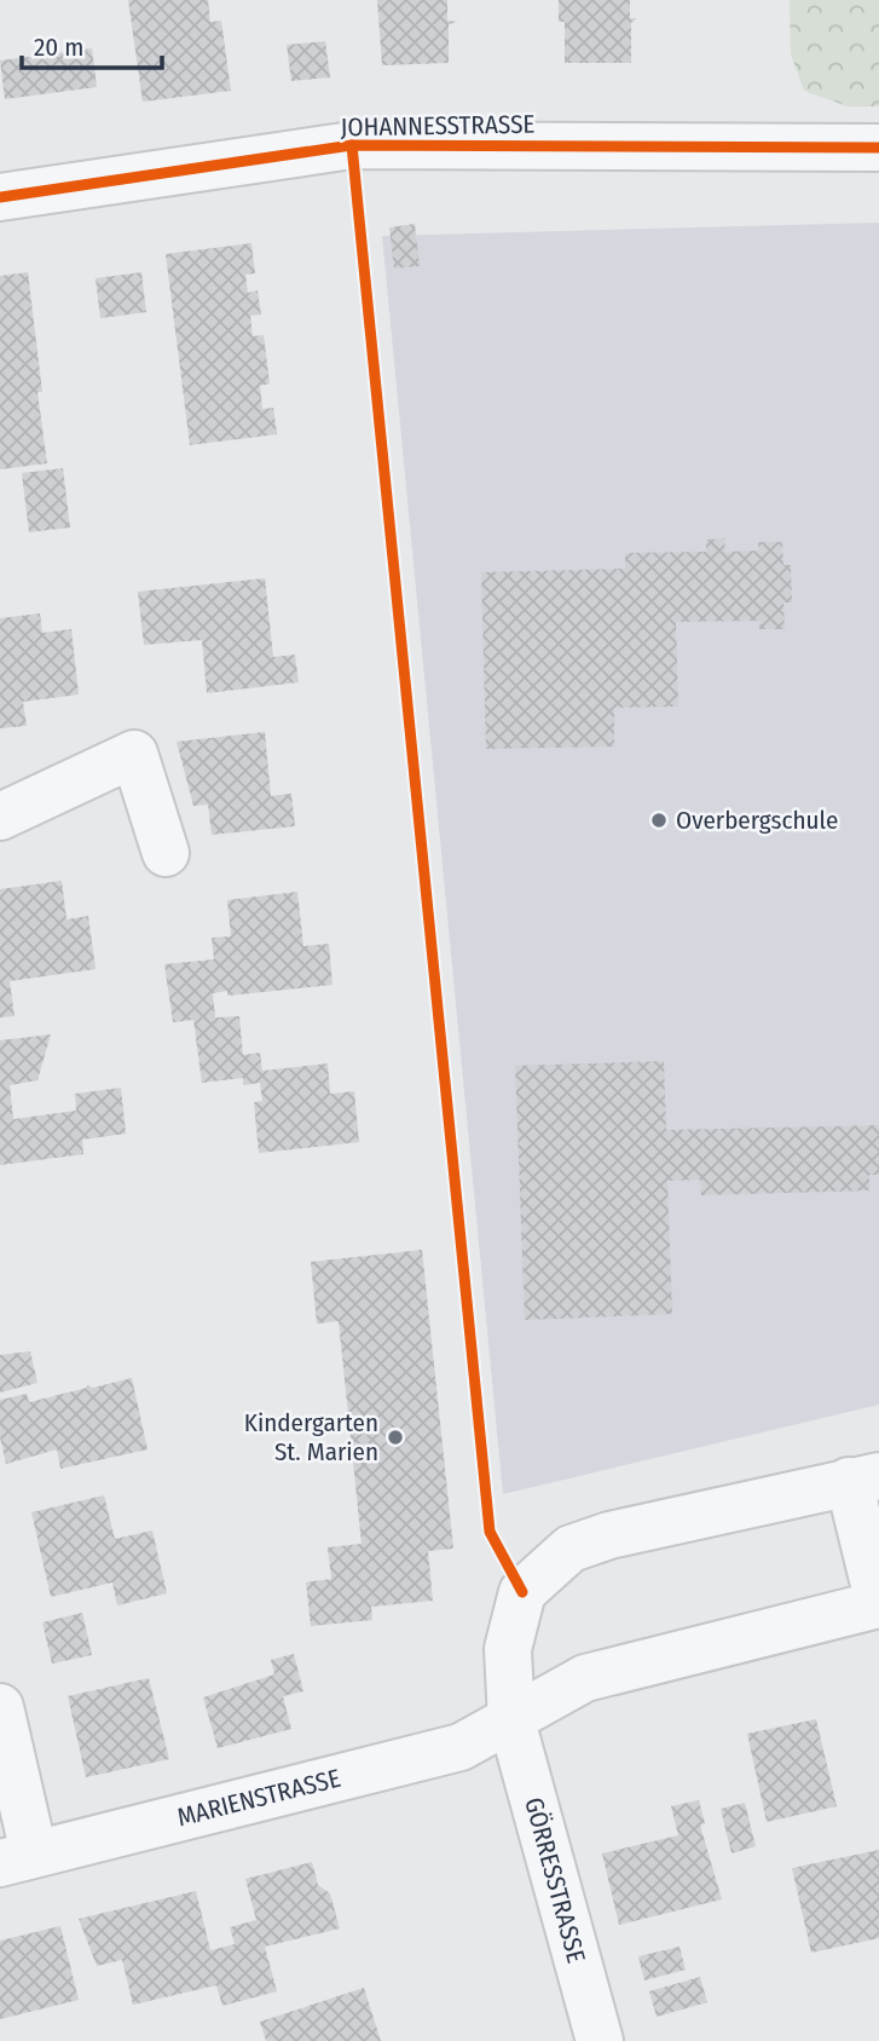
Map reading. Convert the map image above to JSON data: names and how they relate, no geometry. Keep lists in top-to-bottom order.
{
  "streets": {
    "street": ["JOHANNESSTRASSE", "MARIENSTRASSE", "GÖRRESSTRASSE"]
  },
  "crossings": [
    ["MARIENSTRASSE", "GÖRRESSTRASSE"]
  ],
  "places": ["Overbergschule", "Kindergarten St. Marien"],
  "scale_bar": "20 m"
}
